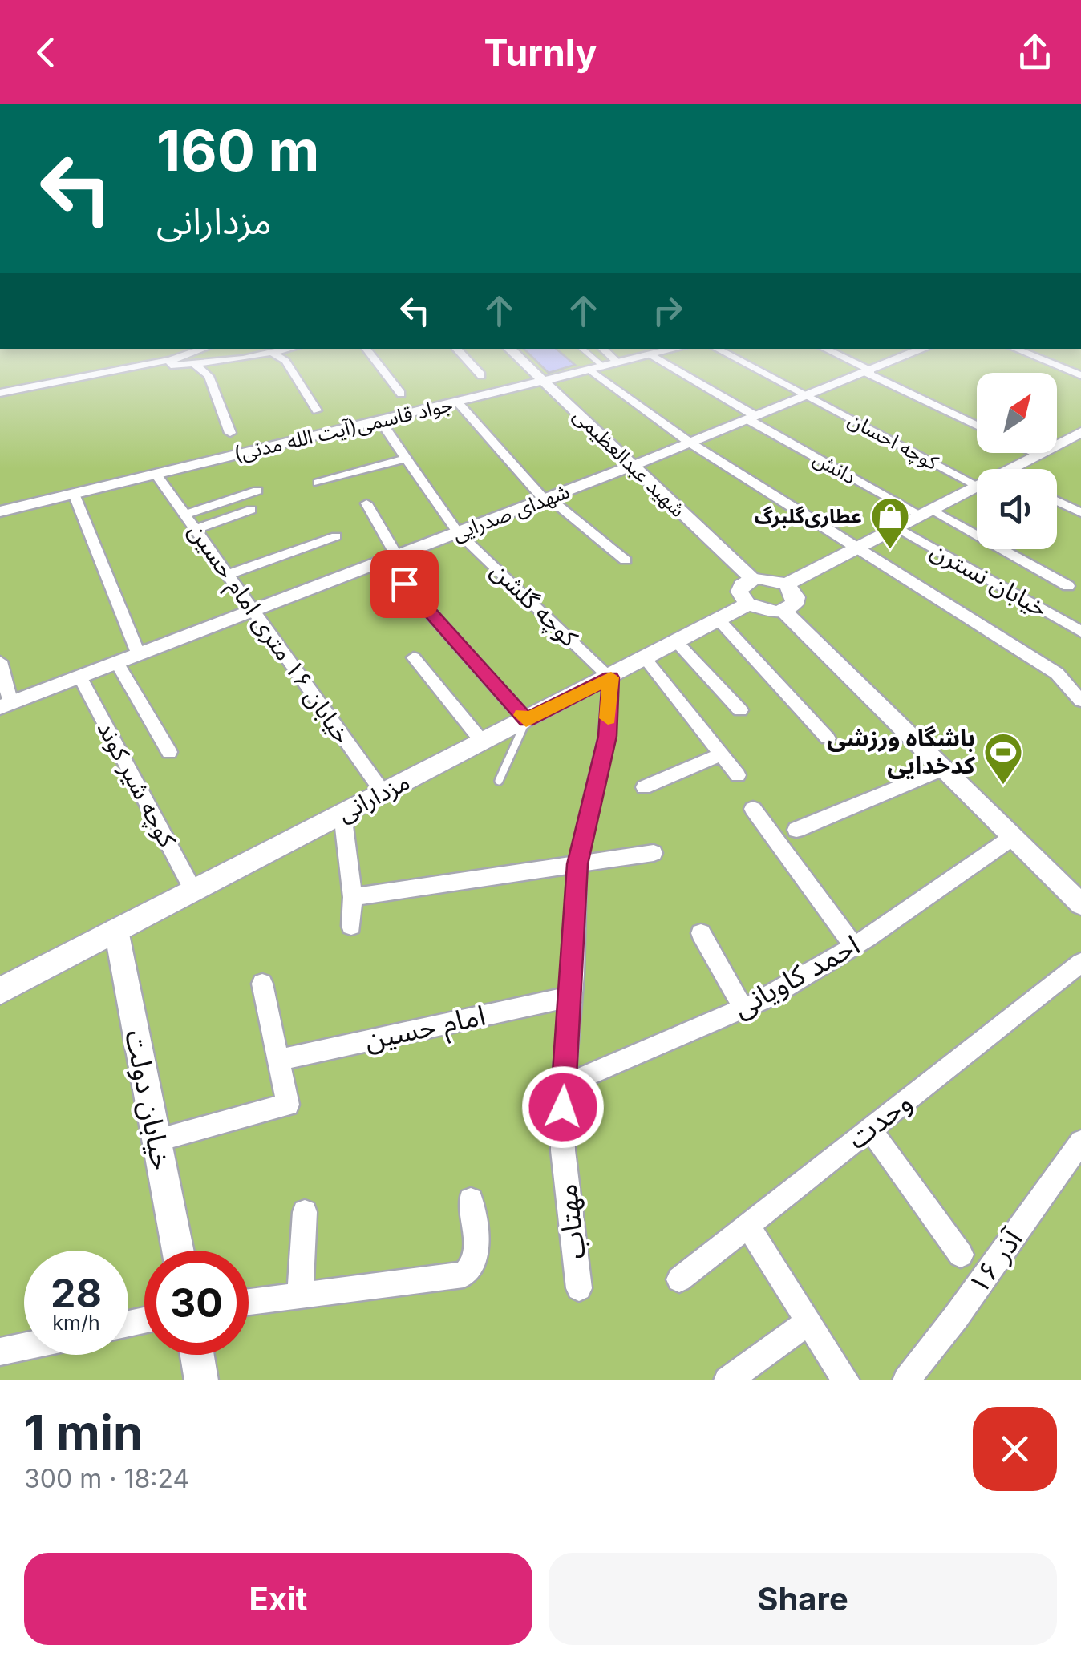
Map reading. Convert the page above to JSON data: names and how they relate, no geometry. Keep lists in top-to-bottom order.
{
  "streets": {
    "main road": ["مزدارانی"],
    "street": [
      "جواد قاسمی(آیت الله مدنی)",
      "کوچه احسان",
      "شهید عبدالعظیمی",
      "دانش",
      "شهدای صدرایی",
      "خیابان نسترن",
      "کوچه گلشن",
      "خیابان ۱۶ متری امام حسین",
      "کوچه شیر کوند",
      "احمد کاویانی",
      "امام حسین",
      "خیابان دولت",
      "وحدت",
      "مهتاب",
      "۱۶ آذر"
    ]
  },
  "crossings": [
    ["جواد قاسمی(آیت الله مدنی)", "شهید عبدالعظیمی"],
    ["جواد قاسمی(آیت الله مدنی)", "دانش"],
    ["جواد قاسمی(آیت الله مدنی)", "کوچه گلشن"],
    ["جواد قاسمی(آیت الله مدنی)", "خیابان ۱۶ متری امام حسین"],
    ["کوچه احسان", "شهدای صدرایی"],
    ["شهید عبدالعظیمی", "شهدای صدرایی"],
    ["شهید عبدالعظیمی", "مزدارانی"],
    ["دانش", "شهدای صدرایی"],
    ["شهدای صدرایی", "کوچه گلشن"],
    ["شهدای صدرایی", "خیابان ۱۶ متری امام حسین"],
    ["شهدای صدرایی", "کوچه شیر کوند"],
    ["کوچه گلشن", "مزدارانی"],
    ["کوچه گلشن", "مهتاب"],
    ["خیابان ۱۶ متری امام حسین", "مزدارانی"],
    ["کوچه شیر کوند", "مزدارانی"],
    ["مزدارانی", "خیابان دولت"],
    ["مزدارانی", "مهتاب"],
    ["احمد کاویانی", "مهتاب"],
    ["امام حسین", "مهتاب"]
  ],
  "places": {
    "shop": ["عطاری‌گلبرگ"],
    "sports": ["باشگاه ورزشی کدخدایی"]
  },
  "north": "top right",
  "page": {
    "header": "Turnly",
    "turn": ["160 m", "مزدارانی"],
    "speed": "28 km/h",
    "limit": "30",
    "heading": ["1 min", "300 m · 18:24"],
    "buttons": ["Exit", "Share"]
  }
}
